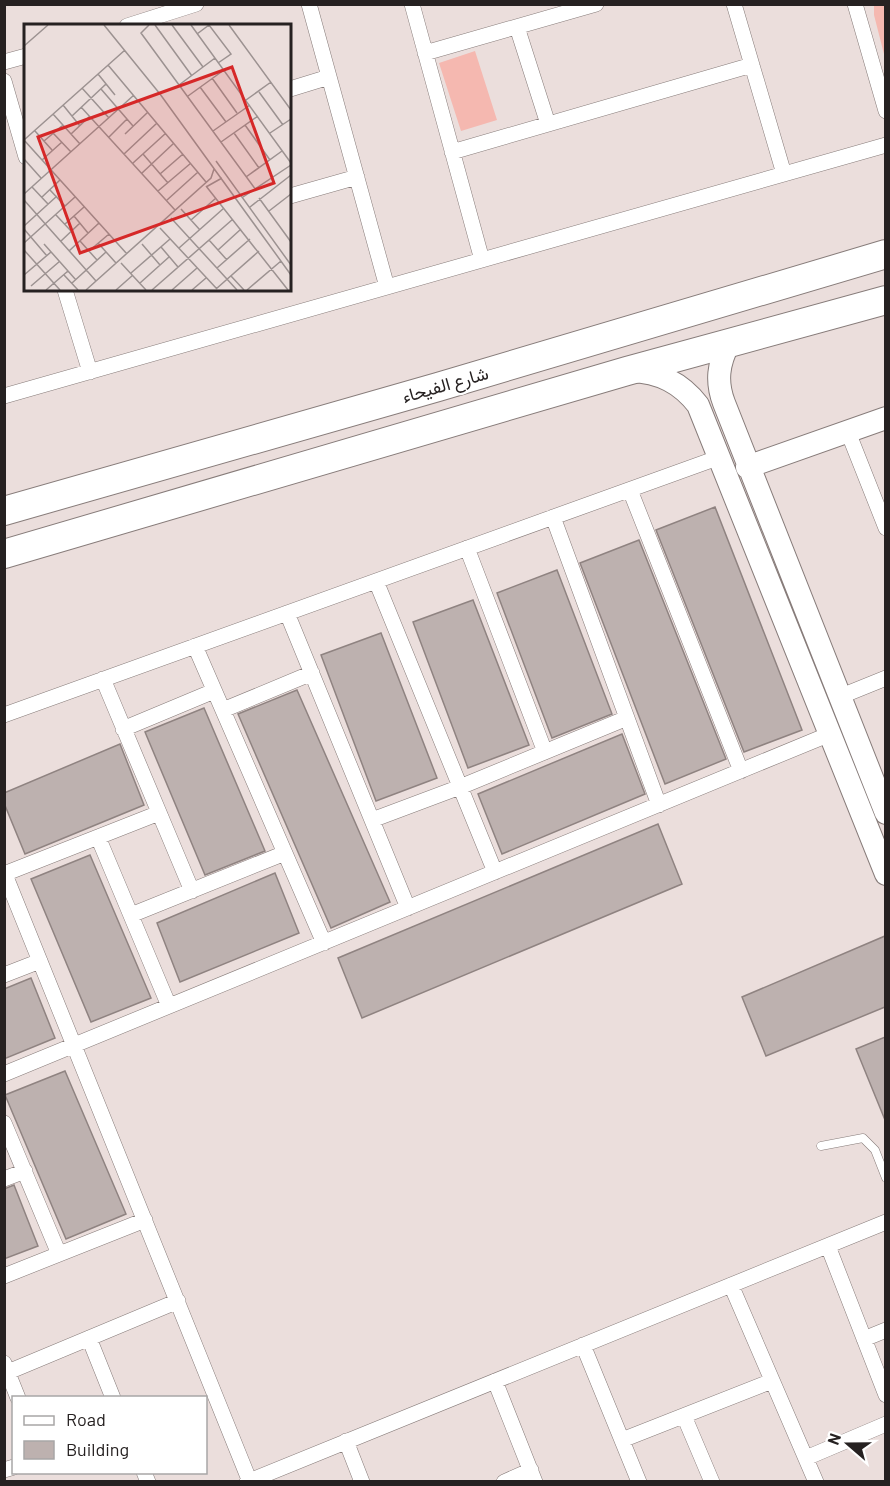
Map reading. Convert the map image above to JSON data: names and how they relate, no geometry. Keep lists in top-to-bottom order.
{
  "streets": {
    "highway": ["شارع الفيحاء"]
  },
  "legend": ["Road", "Building"],
  "north": "left"
}
